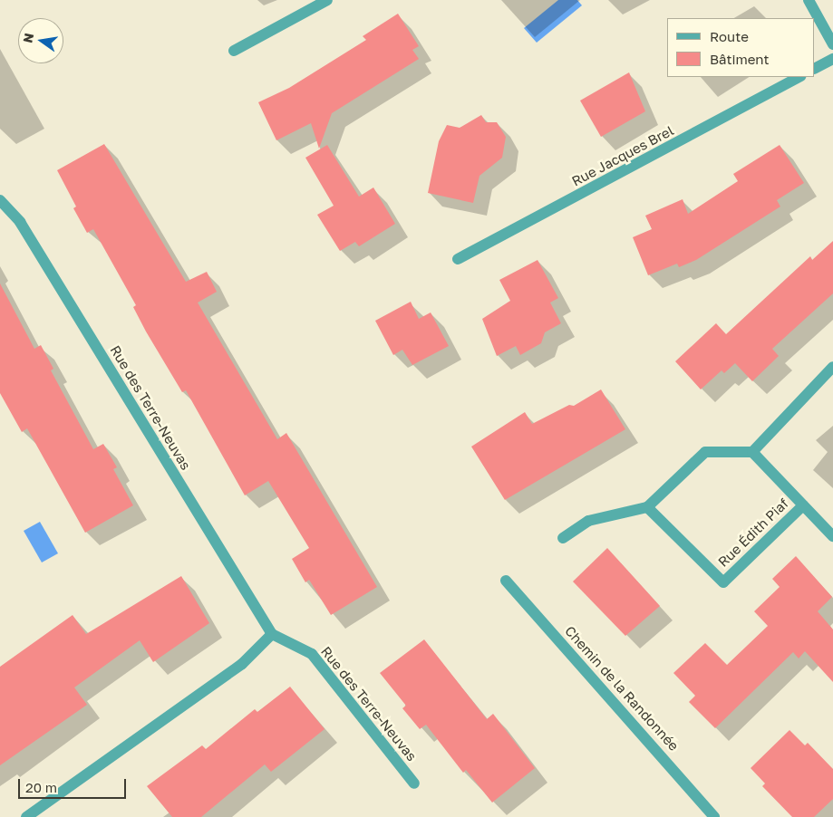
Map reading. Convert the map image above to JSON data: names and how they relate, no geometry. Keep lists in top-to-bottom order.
{
  "streets": {
    "street": [
      "Rue Jacques Brel",
      "Rue des Terre-Neuvas",
      "Rue Édith Piaf",
      "Chemin de la Randonnée"
    ]
  },
  "legend": ["Route", "Bâtiment"],
  "scale_bar": "20 m",
  "north": "left"
}
